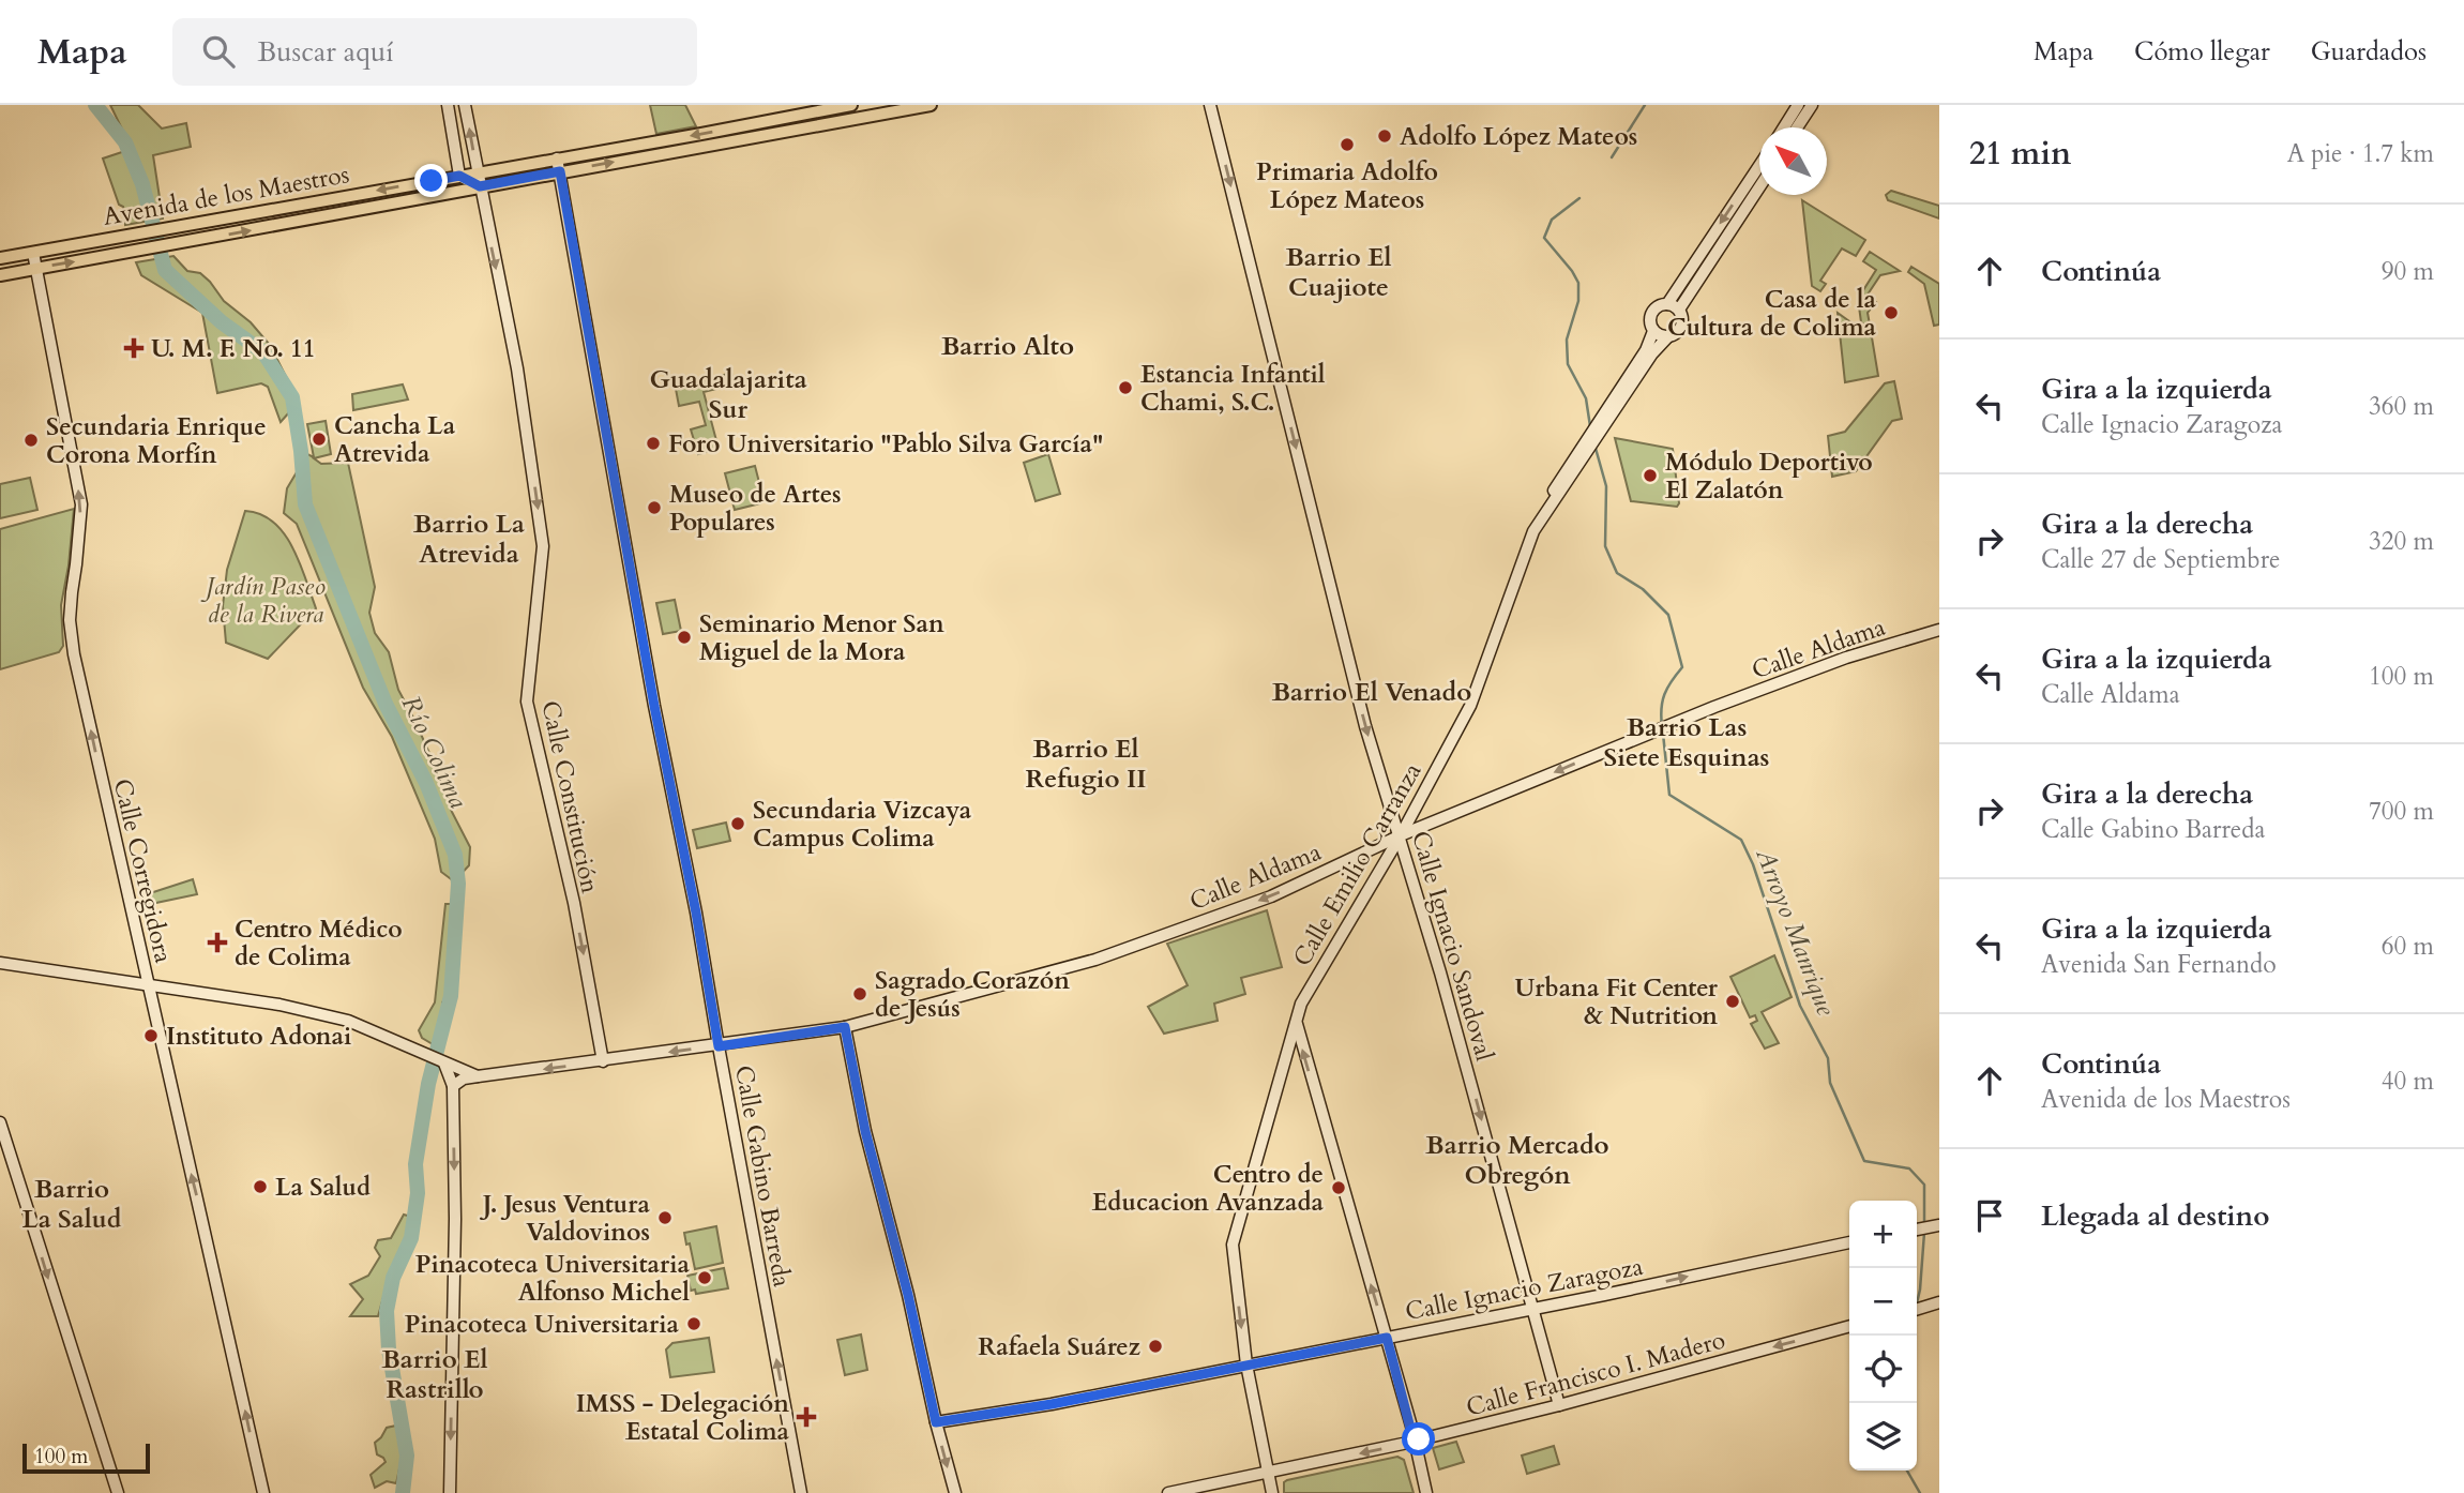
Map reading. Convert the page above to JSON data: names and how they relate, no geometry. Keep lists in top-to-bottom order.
{
  "streets": {
    "main road": ["Avenida de los Maestros"],
    "street": [
      "Calle Aldama",
      "Calle Constitución",
      "Calle Emilio Carranza",
      "Calle Corregidora",
      "Calle Ignacio Sandoval",
      "Calle Gabino Barreda",
      "Calle Ignacio Zaragoza",
      "Calle Francisco I. Madero"
    ]
  },
  "crossings": [
    ["Avenida de los Maestros", "Calle Constitución"],
    ["Avenida de los Maestros", "Calle Corregidora"],
    ["Avenida de los Maestros", "Calle Gabino Barreda"],
    ["Calle Aldama", "Calle Constitución"],
    ["Calle Aldama", "Calle Emilio Carranza"],
    ["Calle Aldama", "Calle Ignacio Sandoval"],
    ["Calle Aldama", "Calle Gabino Barreda"],
    ["Calle Emilio Carranza", "Calle Ignacio Sandoval"],
    ["Calle Emilio Carranza", "Calle Ignacio Zaragoza"],
    ["Calle Ignacio Sandoval", "Calle Ignacio Zaragoza"],
    ["Calle Ignacio Sandoval", "Calle Francisco I. Madero"]
  ],
  "one_way": [
    "Calle Aldama",
    "Calle Constitución",
    "Calle Corregidora",
    "Calle Ignacio Sandoval",
    "Calle Francisco I. Madero"
  ],
  "districts": [
    "Barrio El Cuajiote",
    "Barrio Alto",
    "Guadalajarita Sur",
    "Barrio La Atrevida",
    "Barrio El Venado",
    "Barrio Las Siete Esquinas",
    "Barrio El Refugio II",
    "Barrio Mercado Obregón",
    "Barrio La Salud",
    "Barrio El Rastrillo"
  ],
  "water": ["Río Colima", "Arroyo Manrique"],
  "parks": ["Jardín Paseo de la Rivera"],
  "places": {
    "other": [
      "Adolfo López Mateos",
      "Primaria Adolfo López Mateos",
      "Casa de la Cultura de Colima",
      "Estancia Infantil Chami, S.C.",
      "Cancha La Atrevida",
      "Secundaria Enrique Corona Morfín",
      "Foro Universitario \"Pablo Silva García\"",
      "Módulo Deportivo El Zalatón",
      "Museo de Artes Populares",
      "Seminario Menor San Miguel de la Mora",
      "Secundaria Vizcaya Campus Colima",
      "Sagrado Corazón de Jesús",
      "Urbana Fit Center & Nutrition",
      "Instituto Adonai",
      "La Salud",
      "Centro de Educacion Avanzada",
      "J. Jesus Ventura Valdovinos",
      "Pinacoteca Universitaria Alfonso Michel",
      "Pinacoteca Universitaria",
      "Rafaela Suárez"
    ],
    "health": ["U. M. F. No. 11", "Centro Médico de Colima", "IMSS - Delegación Estatal Colima"]
  },
  "scale_bar": "100 m",
  "north": "top left",
  "page": {
    "header": "Mapa",
    "search": "Buscar aquí",
    "nav": ["Mapa", "Cómo llegar", "Guardados"],
    "heading": ["21 min", "A pie · 1.7 km"],
    "list": [
      ["Continúa", "90 m"],
      ["Gira a la izquierda", "Calle Ignacio Zaragoza", "360 m"],
      ["Gira a la derecha", "Calle 27 de Septiembre", "320 m"],
      ["Gira a la izquierda", "Calle Aldama", "100 m"],
      ["Gira a la derecha", "Calle Gabino Barreda", "700 m"],
      ["Gira a la izquierda", "Avenida San Fernando", "60 m"],
      ["Continúa", "Avenida de los Maestros", "40 m"],
      "Llegada al destino"
    ],
    "map_buttons": ["+", "−"],
    "scale": "100 m"
  }
}
